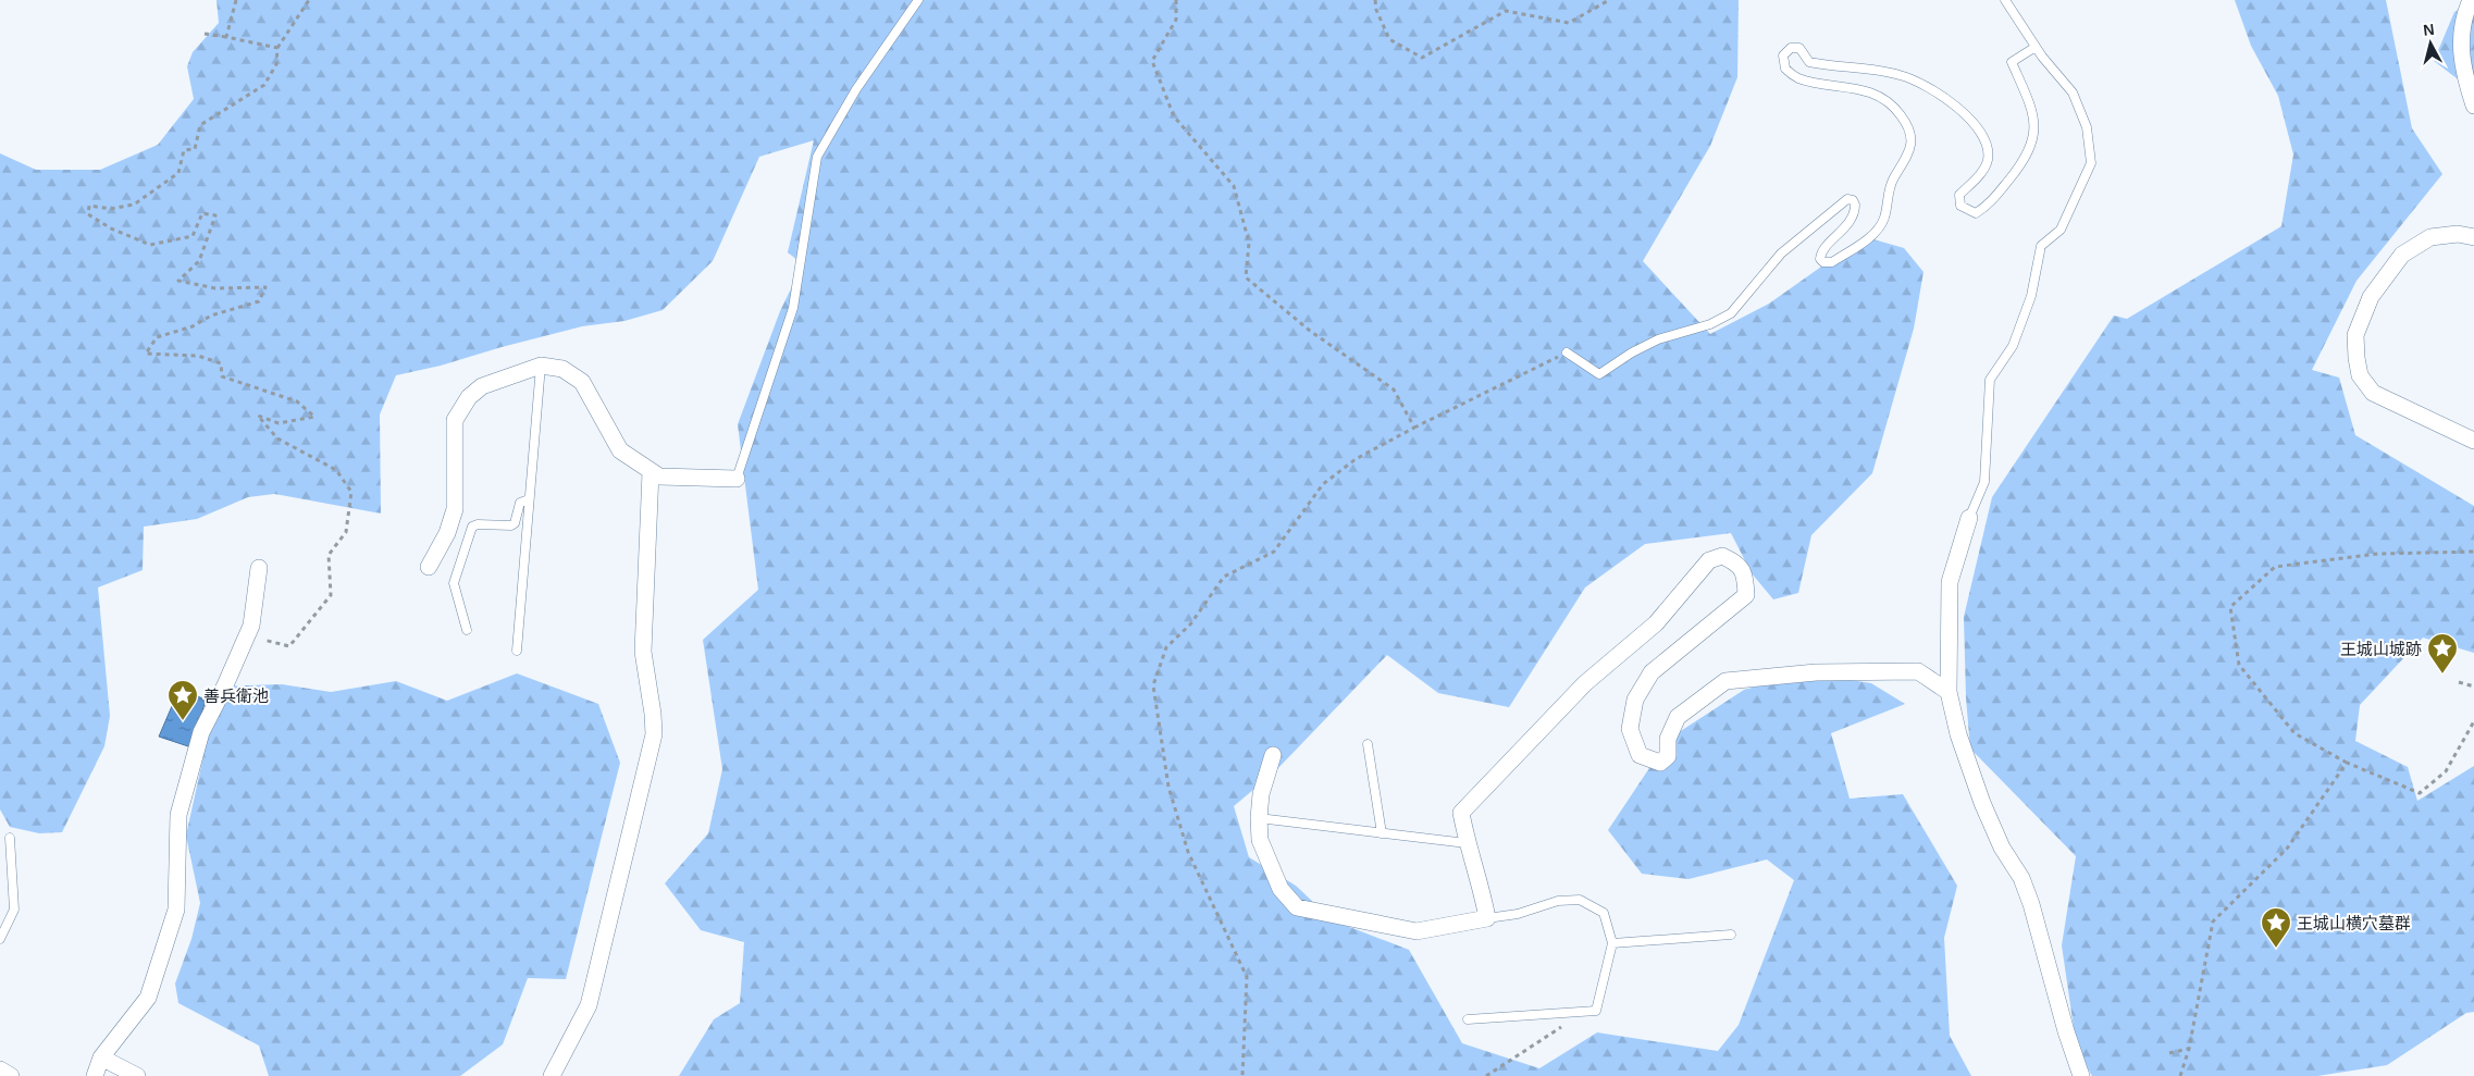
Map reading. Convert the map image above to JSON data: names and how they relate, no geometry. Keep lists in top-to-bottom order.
{
  "places": {
    "place": ["王城山城跡", "善兵衛池", "王城山横穴墓群"]
  },
  "north": "top"
}
